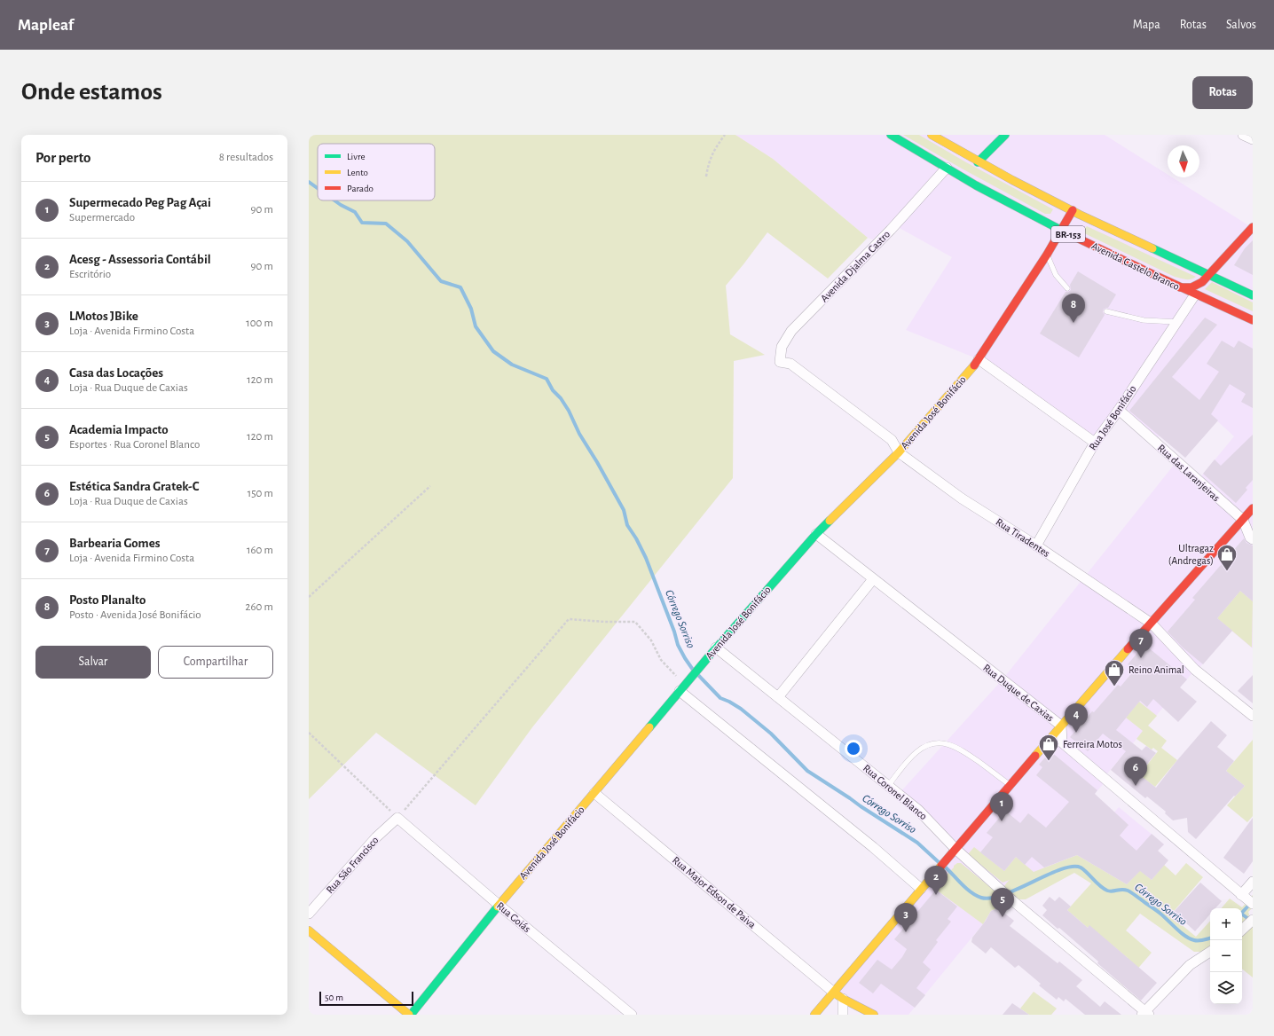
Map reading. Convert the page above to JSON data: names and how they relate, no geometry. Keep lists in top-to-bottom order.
{
  "streets": {
    "street": [
      "BR-153",
      "Avenida Djalma Castro",
      "Avenida Castelo Branco",
      "Avenida José Bonifácio",
      "Rua José Bonifácio",
      "Rua das Laranjeiras",
      "Rua Tiradentes",
      "Rua Duque de Caxias",
      "Rua Coronel Blanco",
      "Rua São Francisco",
      "Rua Major Edson de Paiva",
      "Rua Goiás"
    ]
  },
  "crossings": [
    ["BR-153", "Avenida José Bonifácio"],
    ["Avenida Djalma Castro", "Avenida Castelo Branco"],
    ["Avenida Djalma Castro", "Rua Tiradentes"],
    ["Avenida Castelo Branco", "Avenida José Bonifácio"],
    ["Avenida Castelo Branco", "Rua José Bonifácio"],
    ["Avenida José Bonifácio", "Rua Tiradentes"],
    ["Avenida José Bonifácio", "Rua Duque de Caxias"],
    ["Avenida José Bonifácio", "Rua Coronel Blanco"],
    ["Avenida José Bonifácio", "Rua Major Edson de Paiva"],
    ["Avenida José Bonifácio", "Rua Goiás"],
    ["Rua José Bonifácio", "Rua das Laranjeiras"],
    ["Rua José Bonifácio", "Rua Tiradentes"],
    ["Rua São Francisco", "Rua Goiás"]
  ],
  "water": ["Córrego Sorriso"],
  "places": {
    "shop": ["Ultragaz (Andregas)", "Reino Animal", "Ferreira Motos"]
  },
  "legend": ["Livre", "Lento", "Parado"],
  "scale_bar": "50 m",
  "north": "bottom",
  "page": {
    "header": "Mapleaf",
    "nav": ["Mapa", "Rotas", "Salvos"],
    "buttons": [
      "Rotas",
      ["Salvar", "Compartilhar"]
    ],
    "title": "Onde estamos",
    "heading": ["Por perto", "8 resultados"],
    "list": [
      {
        "mark": "1",
        "name": "Supermecado Peg Pag Açai",
        "note": "Supermercado",
        "value": "90 m"
      },
      {
        "mark": "2",
        "name": "Acesg - Assessoria Contábil",
        "note": "Escritório",
        "value": "90 m"
      },
      {
        "mark": "3",
        "name": "LMotos JBike",
        "note": "Loja · Avenida Firmino Costa",
        "value": "100 m"
      },
      {
        "mark": "4",
        "name": "Casa das Locações",
        "note": "Loja · Rua Duque de Caxias",
        "value": "120 m"
      },
      {
        "mark": "5",
        "name": "Academia Impacto",
        "note": "Esportes · Rua Coronel Blanco",
        "value": "120 m"
      },
      {
        "mark": "6",
        "name": "Estética Sandra Gratek-C",
        "note": "Loja · Rua Duque de Caxias",
        "value": "150 m"
      },
      {
        "mark": "7",
        "name": "Barbearia Gomes",
        "note": "Loja · Avenida Firmino Costa",
        "value": "160 m"
      },
      {
        "mark": "8",
        "name": "Posto Planalto",
        "note": "Posto · Avenida José Bonifácio",
        "value": "260 m"
      }
    ],
    "pins": [
      "8",
      "7",
      "4",
      "6",
      "1",
      "2",
      "5",
      "3"
    ],
    "map_buttons": ["+", "−"],
    "scale": "50 m"
  }
}
